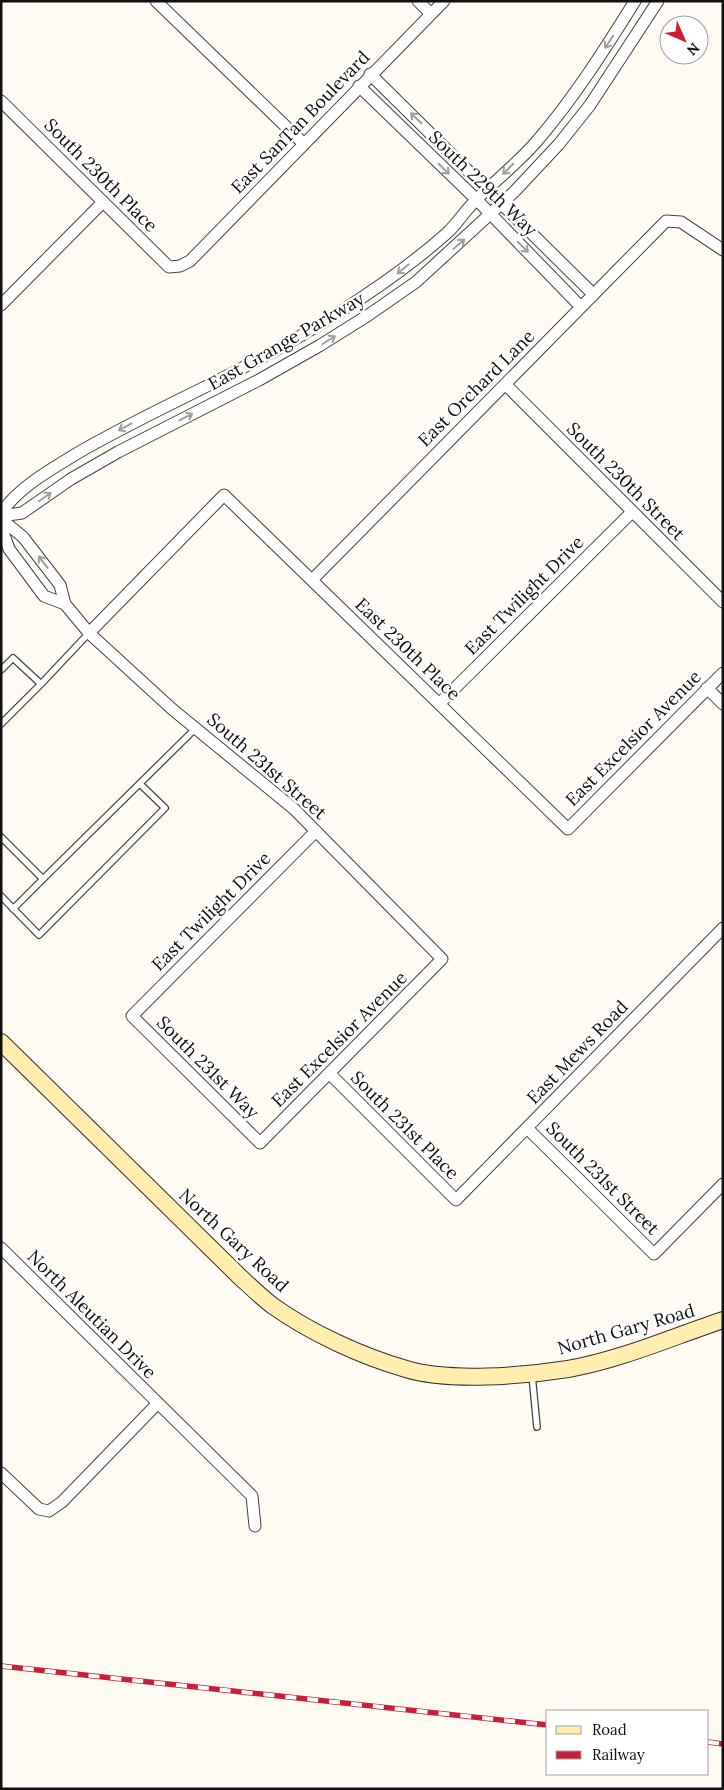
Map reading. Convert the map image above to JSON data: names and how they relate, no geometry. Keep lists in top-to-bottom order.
{
  "streets": {
    "main road": ["North Gary Road"],
    "street": [
      "East SanTan Boulevard",
      "South 230th Place",
      "South 229th Way",
      "East Grange Parkway",
      "East Orchard Lane",
      "South 230th Street",
      "East Twilight Drive",
      "East 230th Place",
      "East Excelsior Avenue",
      "South 231st Street",
      "East Mews Road",
      "South 231st Way",
      "South 231st Place",
      "North Aleutian Drive"
    ]
  },
  "crossings": [
    ["East SanTan Boulevard", "South 230th Place"],
    ["East SanTan Boulevard", "South 229th Way"],
    ["South 229th Way", "East Grange Parkway"],
    ["South 229th Way", "East Orchard Lane"],
    ["East Grange Parkway", "South 231st Street"],
    ["East Orchard Lane", "South 230th Street"],
    ["East Orchard Lane", "East 230th Place"],
    ["South 230th Street", "East Twilight Drive"],
    ["East Twilight Drive", "East 230th Place"],
    ["East Twilight Drive", "South 231st Street"],
    ["East Twilight Drive", "South 231st Way"],
    ["East 230th Place", "East Excelsior Avenue"],
    ["East 230th Place", "South 231st Street"],
    ["East Excelsior Avenue", "South 231st Street"],
    ["East Excelsior Avenue", "South 231st Way"],
    ["East Excelsior Avenue", "South 231st Place"],
    ["South 231st Street", "East Mews Road"],
    ["East Mews Road", "South 231st Place"]
  ],
  "legend": ["Road", "Railway"],
  "north": "bottom right"
}
